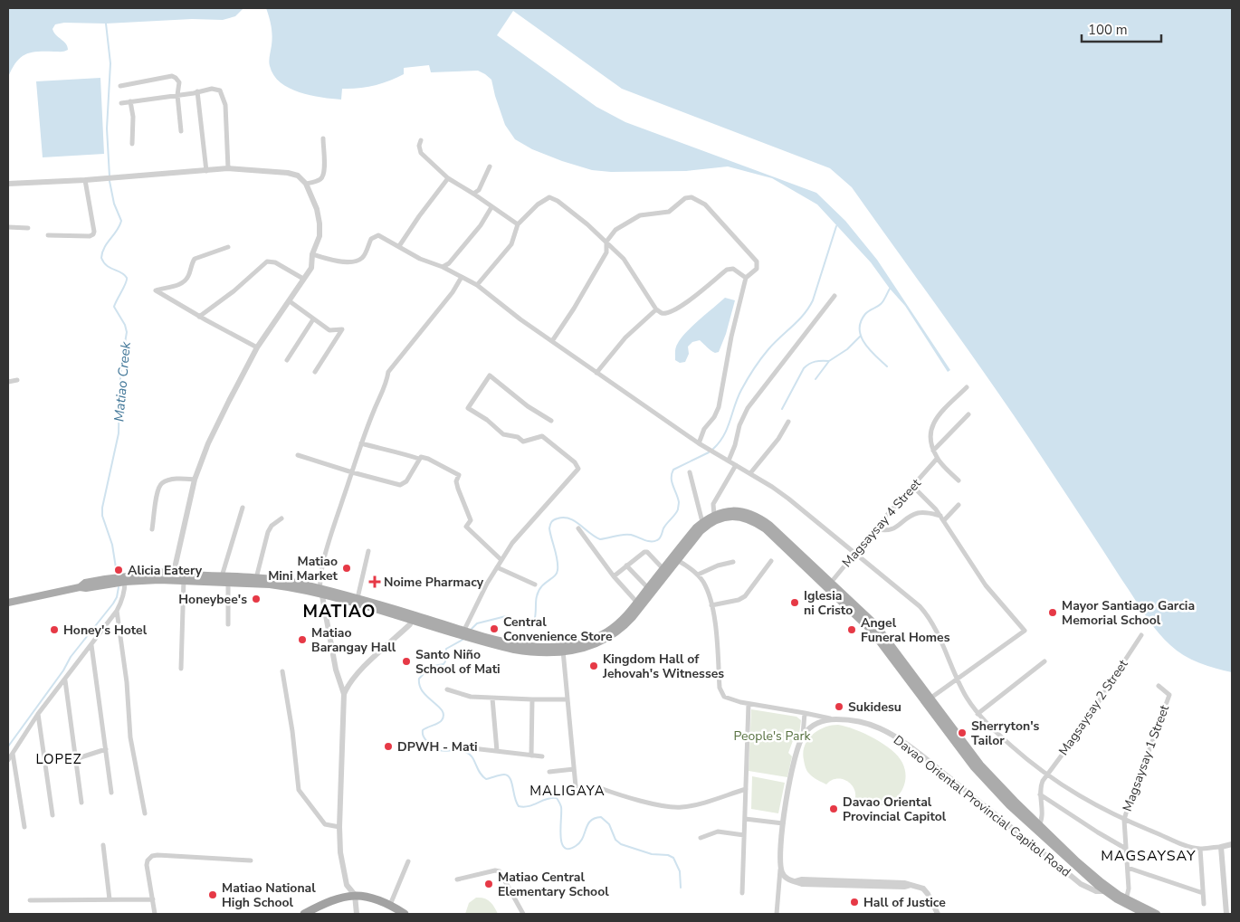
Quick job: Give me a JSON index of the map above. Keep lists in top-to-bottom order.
{
  "streets": {
    "street": [
      "Magsaysay 4 Street",
      "Magsaysay 2 Street",
      "Magsaysay 1 Street",
      "Davao Oriental Provincial Capitol Road"
    ]
  },
  "districts": [
    "MATIAO",
    "LOPEZ",
    "MALIGAYA",
    "MAGSAYSAY"
  ],
  "water": ["Matiao Creek"],
  "parks": ["People's Park"],
  "places": {
    "other": [
      "Matiao Mini Market",
      "Alicia Eatery",
      "Honeybee's",
      "Iglesia ni Cristo",
      "Mayor Santiago Garcia Memorial School",
      "Central Convenience Store",
      "Honey's Hotel",
      "Angel Funeral Homes",
      "Matiao Barangay Hall",
      "Santo Niño School of Mati",
      "Kingdom Hall of Jehovah's Witnesses",
      "Sukidesu",
      "Sherryton's Tailor",
      "DPWH - Mati",
      "Davao Oriental Provincial Capitol",
      "Matiao Central Elementary School",
      "Matiao National High School",
      "Hall of Justice"
    ],
    "health": ["Noime Pharmacy"]
  },
  "scale_bar": "100 m"
}
